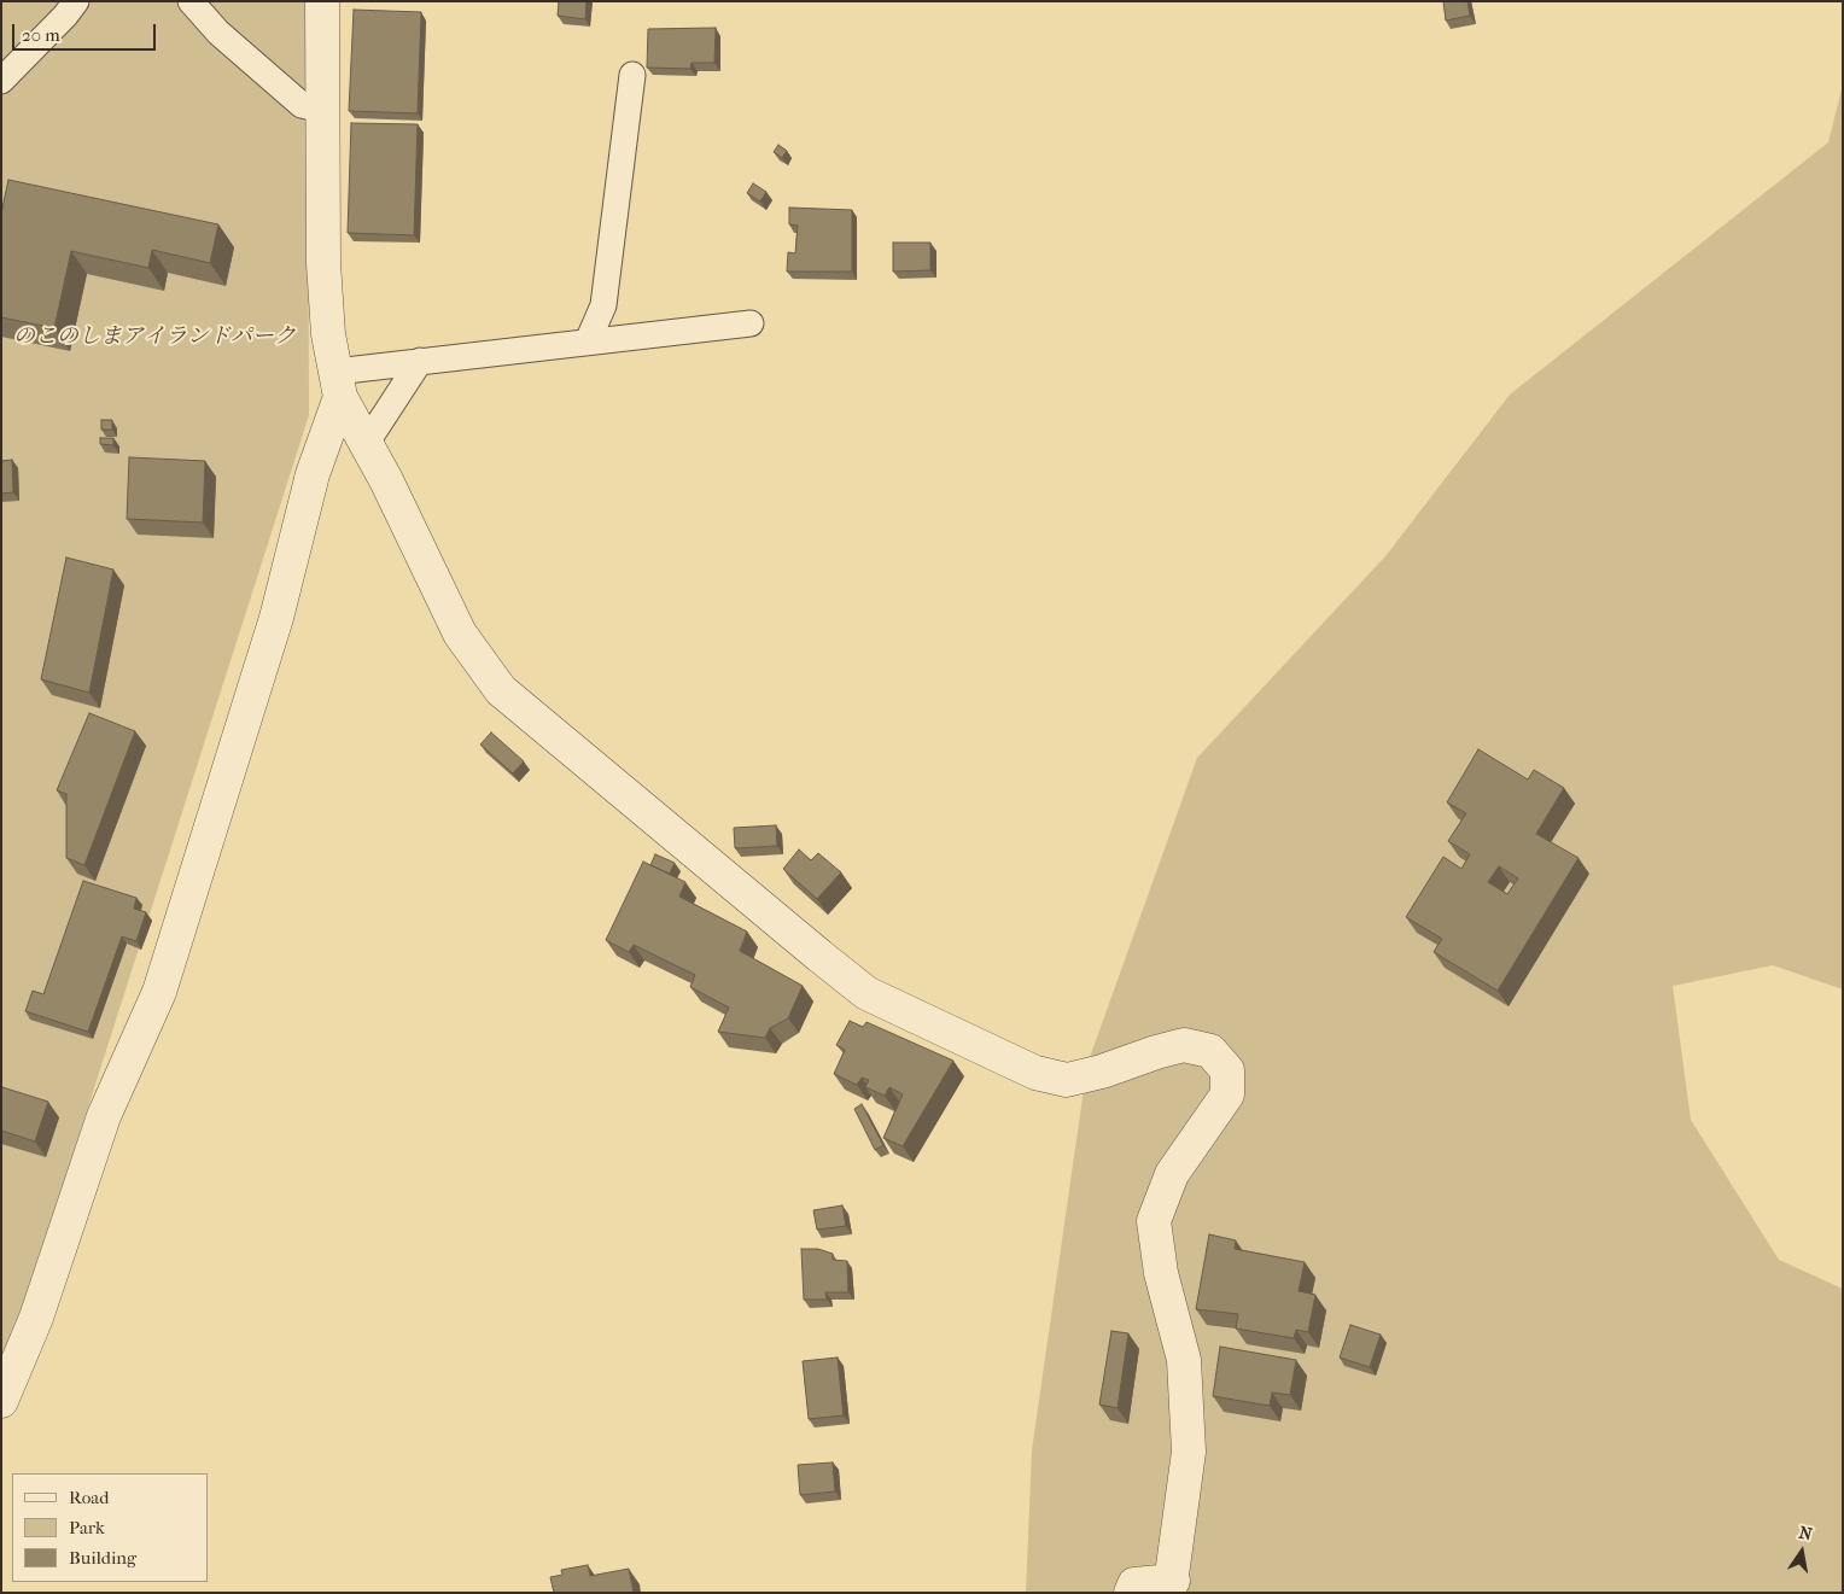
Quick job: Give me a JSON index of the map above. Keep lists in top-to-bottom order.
{
  "parks": ["のこのしまアイランドパーク"],
  "legend": ["Road", "Park", "Building"],
  "scale_bar": "20 m",
  "north": "top"
}
